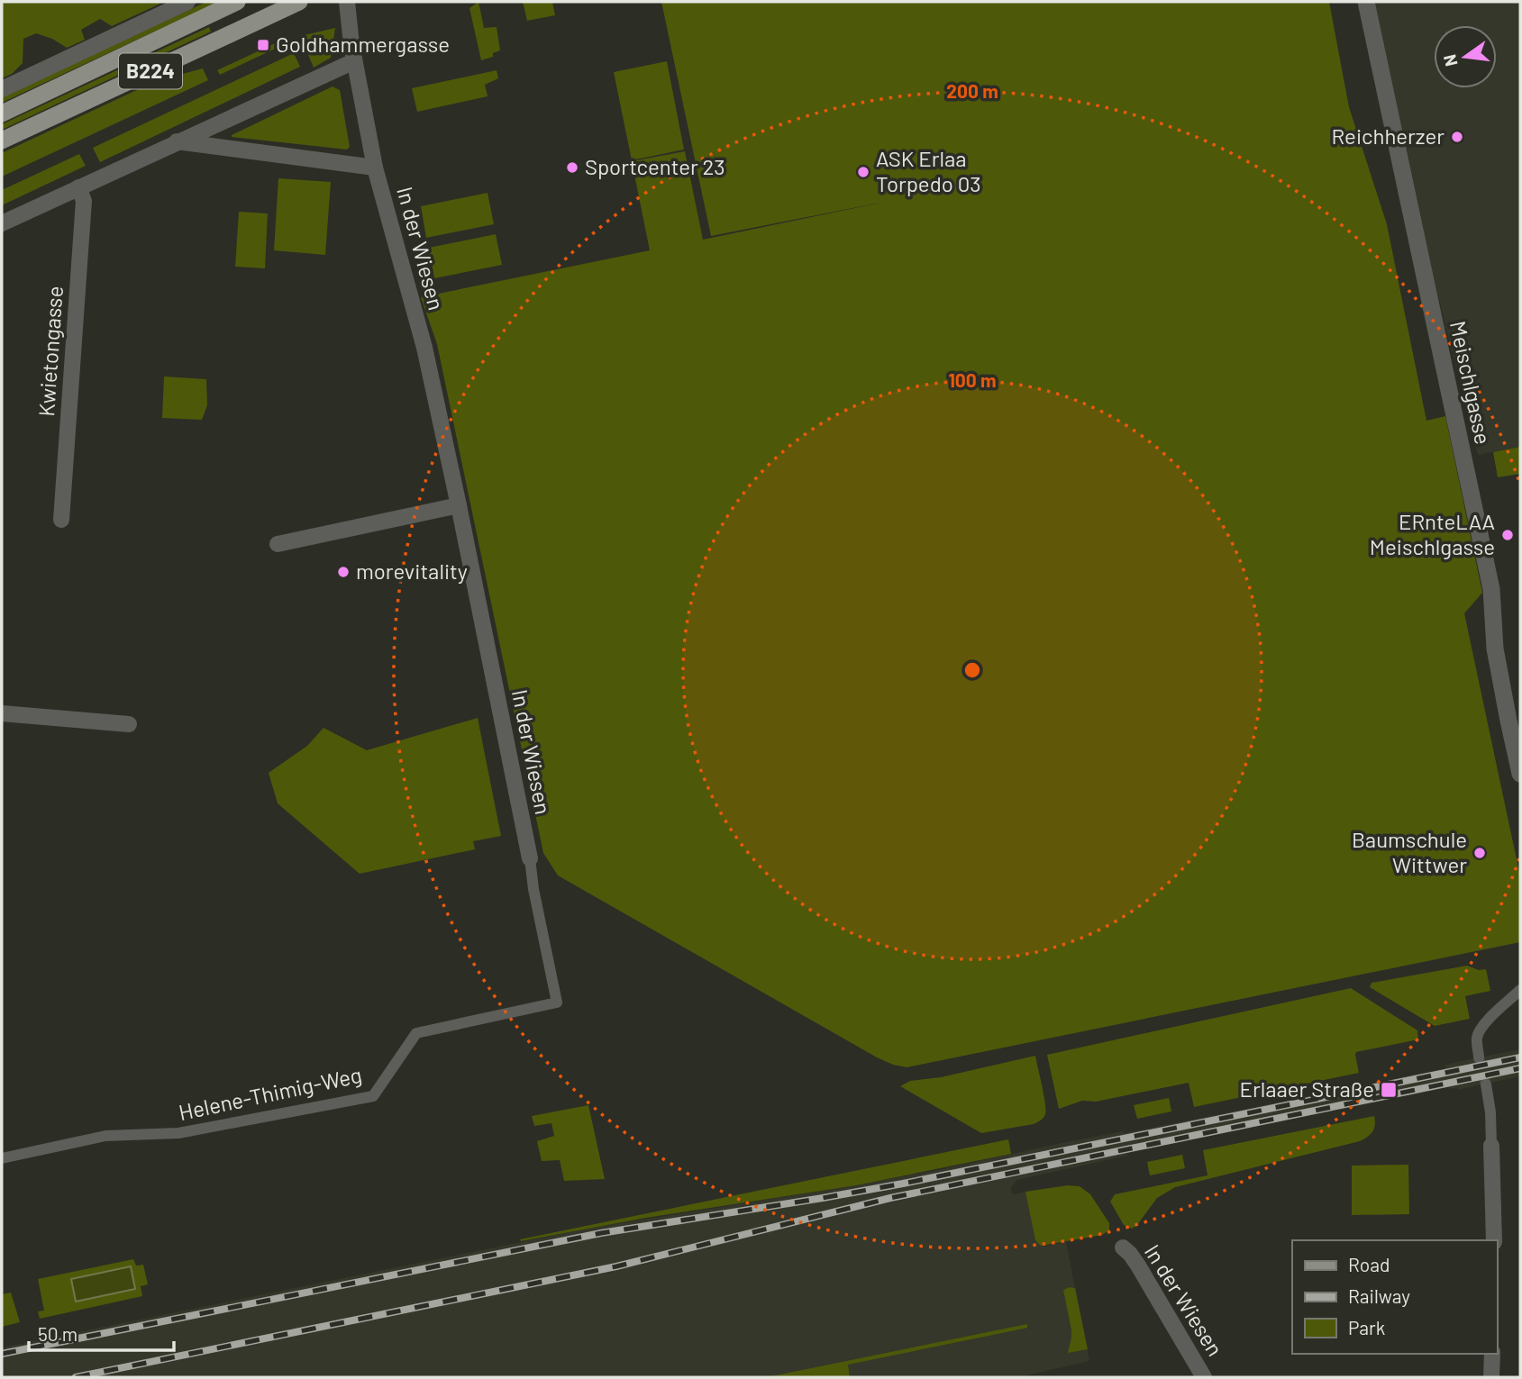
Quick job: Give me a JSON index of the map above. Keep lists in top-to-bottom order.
{
  "streets": {
    "main road": ["B224"],
    "street": [
      "In der Wiesen",
      "Kwietongasse",
      "Meischlgasse",
      "Helene-Thimig-Weg"
    ]
  },
  "crossings": [
    ["In der Wiesen", "Helene-Thimig-Weg"]
  ],
  "places": {
    "transit": ["Goldhammergasse", "Erlaaer Straße"],
    "other": [
      "Reichherzer",
      "Sportcenter 23",
      "ASK Erlaa Torpedo 03",
      "ERnteLAA Meischlgasse",
      "morevitality",
      "Baumschule Wittwer"
    ]
  },
  "legend": ["Road", "Railway", "Park"],
  "scale_bar": "50 m",
  "north": "left",
  "rings": ["200 m", "100 m"]
}
